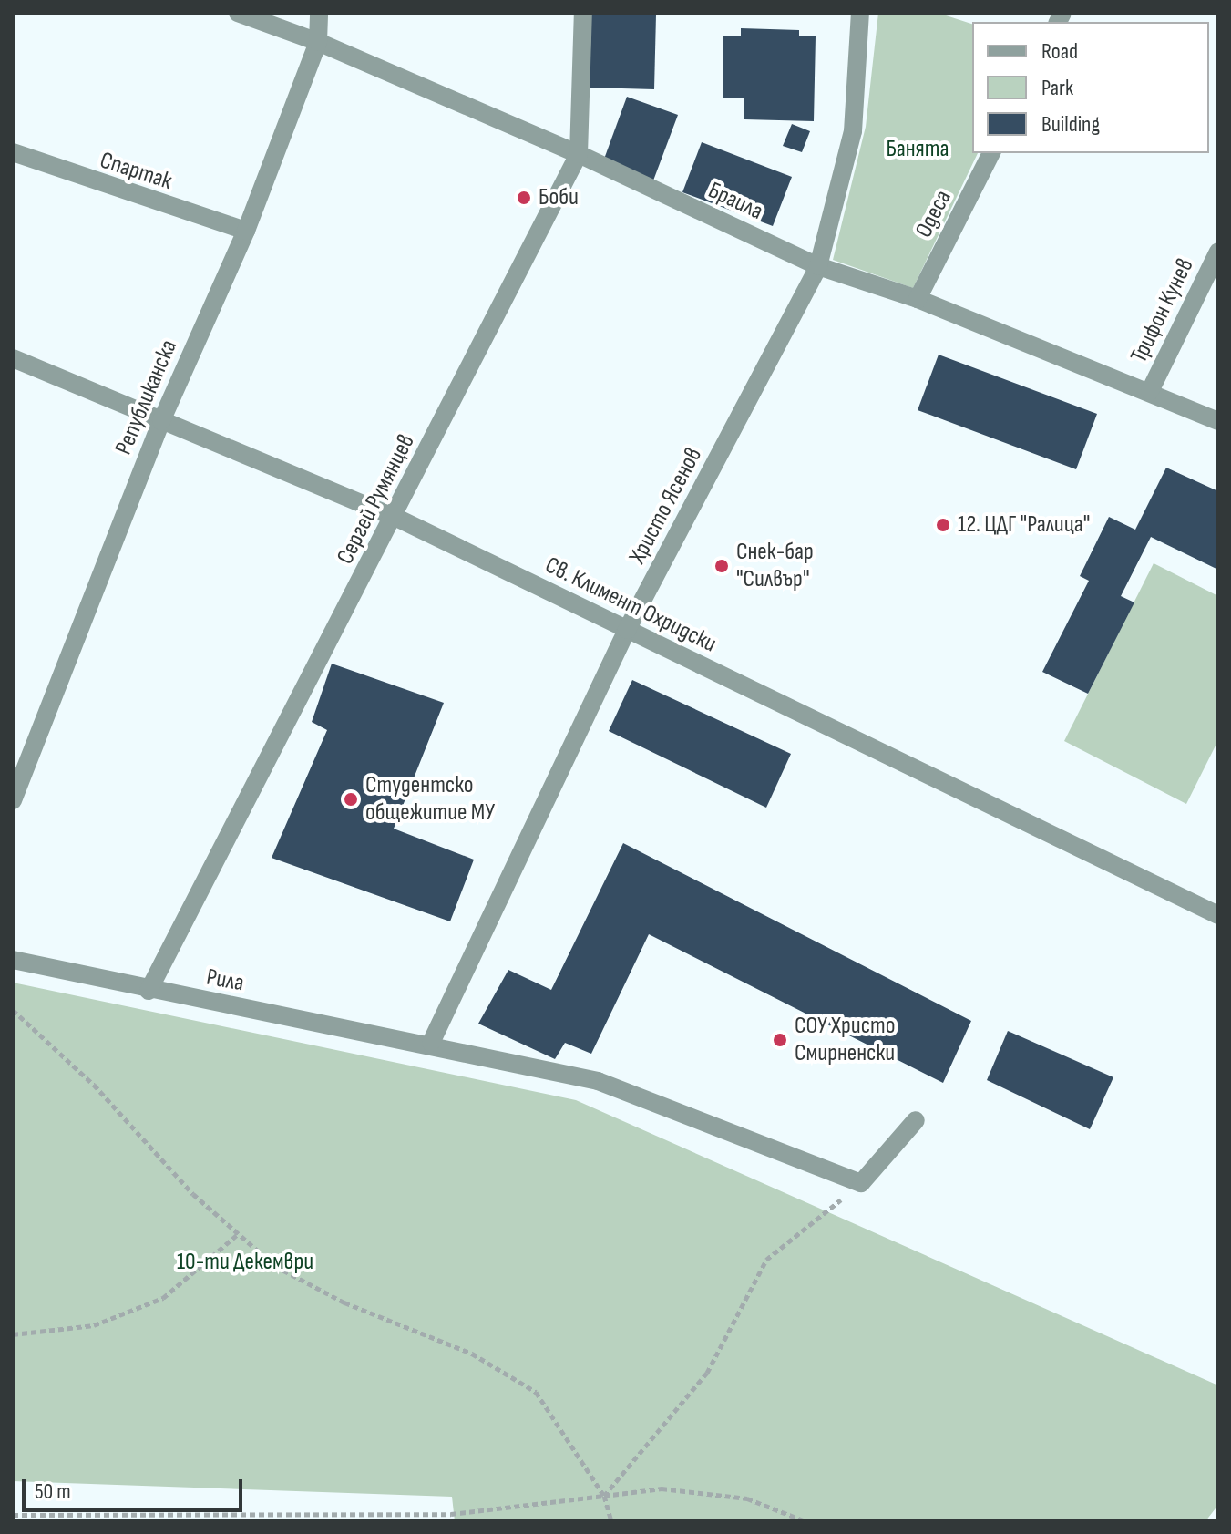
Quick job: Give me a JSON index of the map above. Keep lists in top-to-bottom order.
{
  "streets": {
    "street": [
      "Спартак",
      "Браила",
      "Одеса",
      "Трифон Кунев",
      "Републиканска",
      "Сергей Румянцев",
      "Христо Ясенов",
      "Св. Климент Охридски",
      "Рила"
    ]
  },
  "crossings": [
    ["Спартак", "Републиканска"],
    ["Браила", "Одеса"],
    ["Браила", "Трифон Кунев"],
    ["Браила", "Републиканска"],
    ["Браила", "Сергей Румянцев"],
    ["Браила", "Христо Ясенов"],
    ["Републиканска", "Св. Климент Охридски"],
    ["Сергей Румянцев", "Св. Климент Охридски"],
    ["Сергей Румянцев", "Рила"],
    ["Христо Ясенов", "Св. Климент Охридски"],
    ["Христо Ясенов", "Рила"]
  ],
  "parks": ["Банята", "10-ти Декември"],
  "places": [
    "Боби",
    "12. ЦДГ \"Ралица\"",
    "Снек-бар \"Силвър\"",
    "Студентско общежитие МУ",
    "СОУ Христо Смирненски"
  ],
  "legend": ["Road", "Park", "Building"],
  "scale_bar": "50 m"
}
